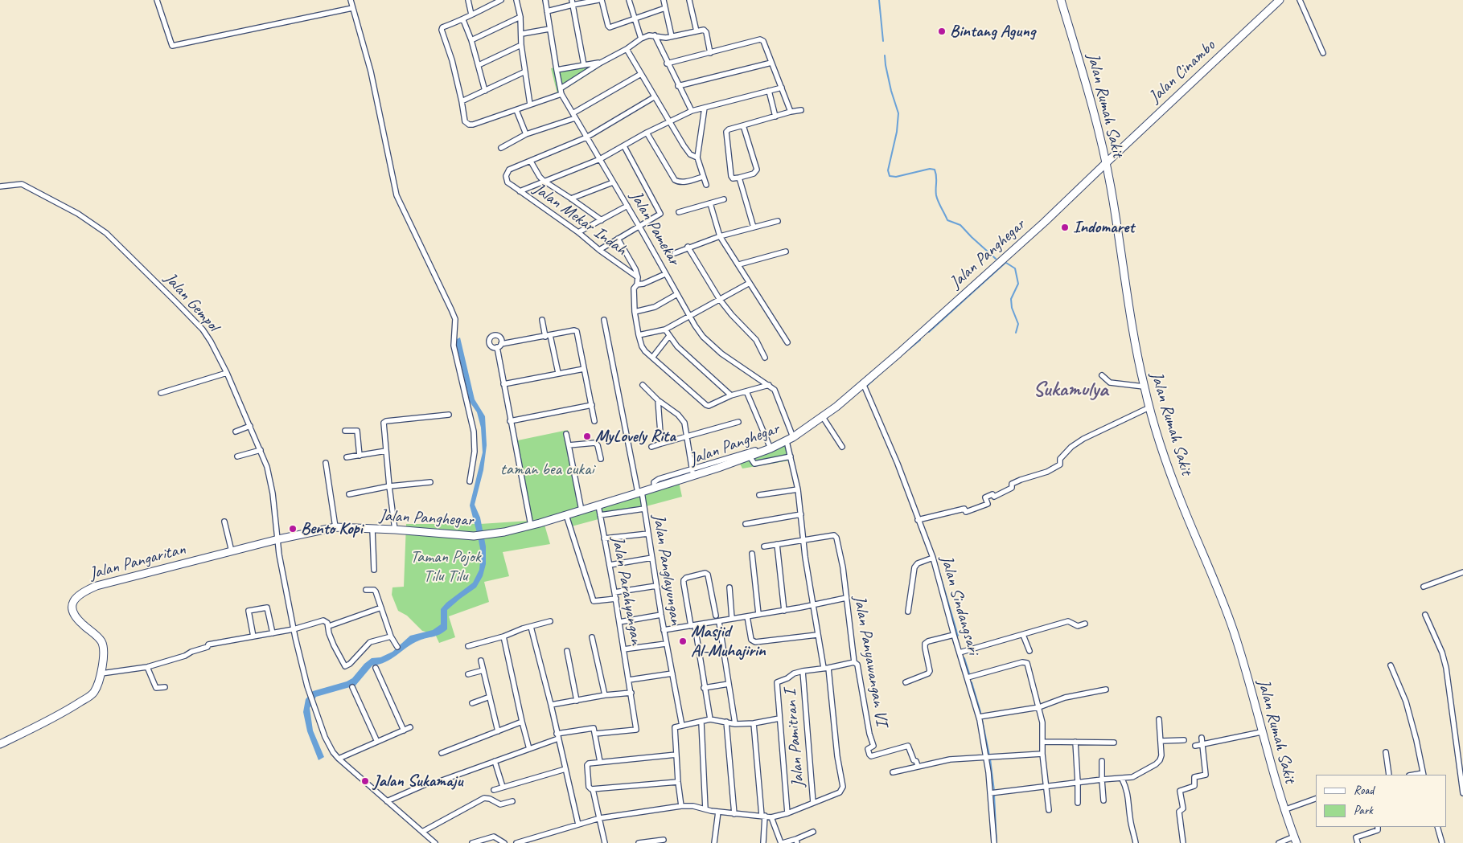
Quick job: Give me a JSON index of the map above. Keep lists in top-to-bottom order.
{
  "streets": {
    "street": [
      "Jalan Cinambo",
      "Jalan Rumah Sakit",
      "Jalan Mekar Indah",
      "Jalan Pamekar",
      "Jalan Panghegar",
      "Jalan Gempol",
      "Jalan Pangaritan",
      "Jalan Panglayungan",
      "Jalan Parahyangan",
      "Jalan Sindangsari",
      "Jalan Panyawangan VI",
      "Jalan Pamitran I"
    ]
  },
  "crossings": [
    ["Jalan Cinambo", "Jalan Rumah Sakit"],
    ["Jalan Cinambo", "Jalan Panghegar"],
    ["Jalan Rumah Sakit", "Jalan Panghegar"],
    ["Jalan Pamekar", "Jalan Panghegar"],
    ["Jalan Panghegar", "Jalan Gempol"],
    ["Jalan Panghegar", "Jalan Pangaritan"],
    ["Jalan Panghegar", "Jalan Parahyangan"],
    ["Jalan Panghegar", "Jalan Sindangsari"],
    ["Jalan Gempol", "Jalan Pangaritan"],
    ["Jalan Panglayungan", "Jalan Parahyangan"]
  ],
  "districts": ["Sukamulya"],
  "parks": ["taman bea cukai", "Taman Pojok Tilu Tilu"],
  "places": [
    "Bintang Agung",
    "Indomaret",
    "MyLovely Rita",
    "Bento Kopi",
    "Masjid Al-Muhajirin",
    "Jalan Sukamaju"
  ],
  "legend": ["Road", "Park"]
}
